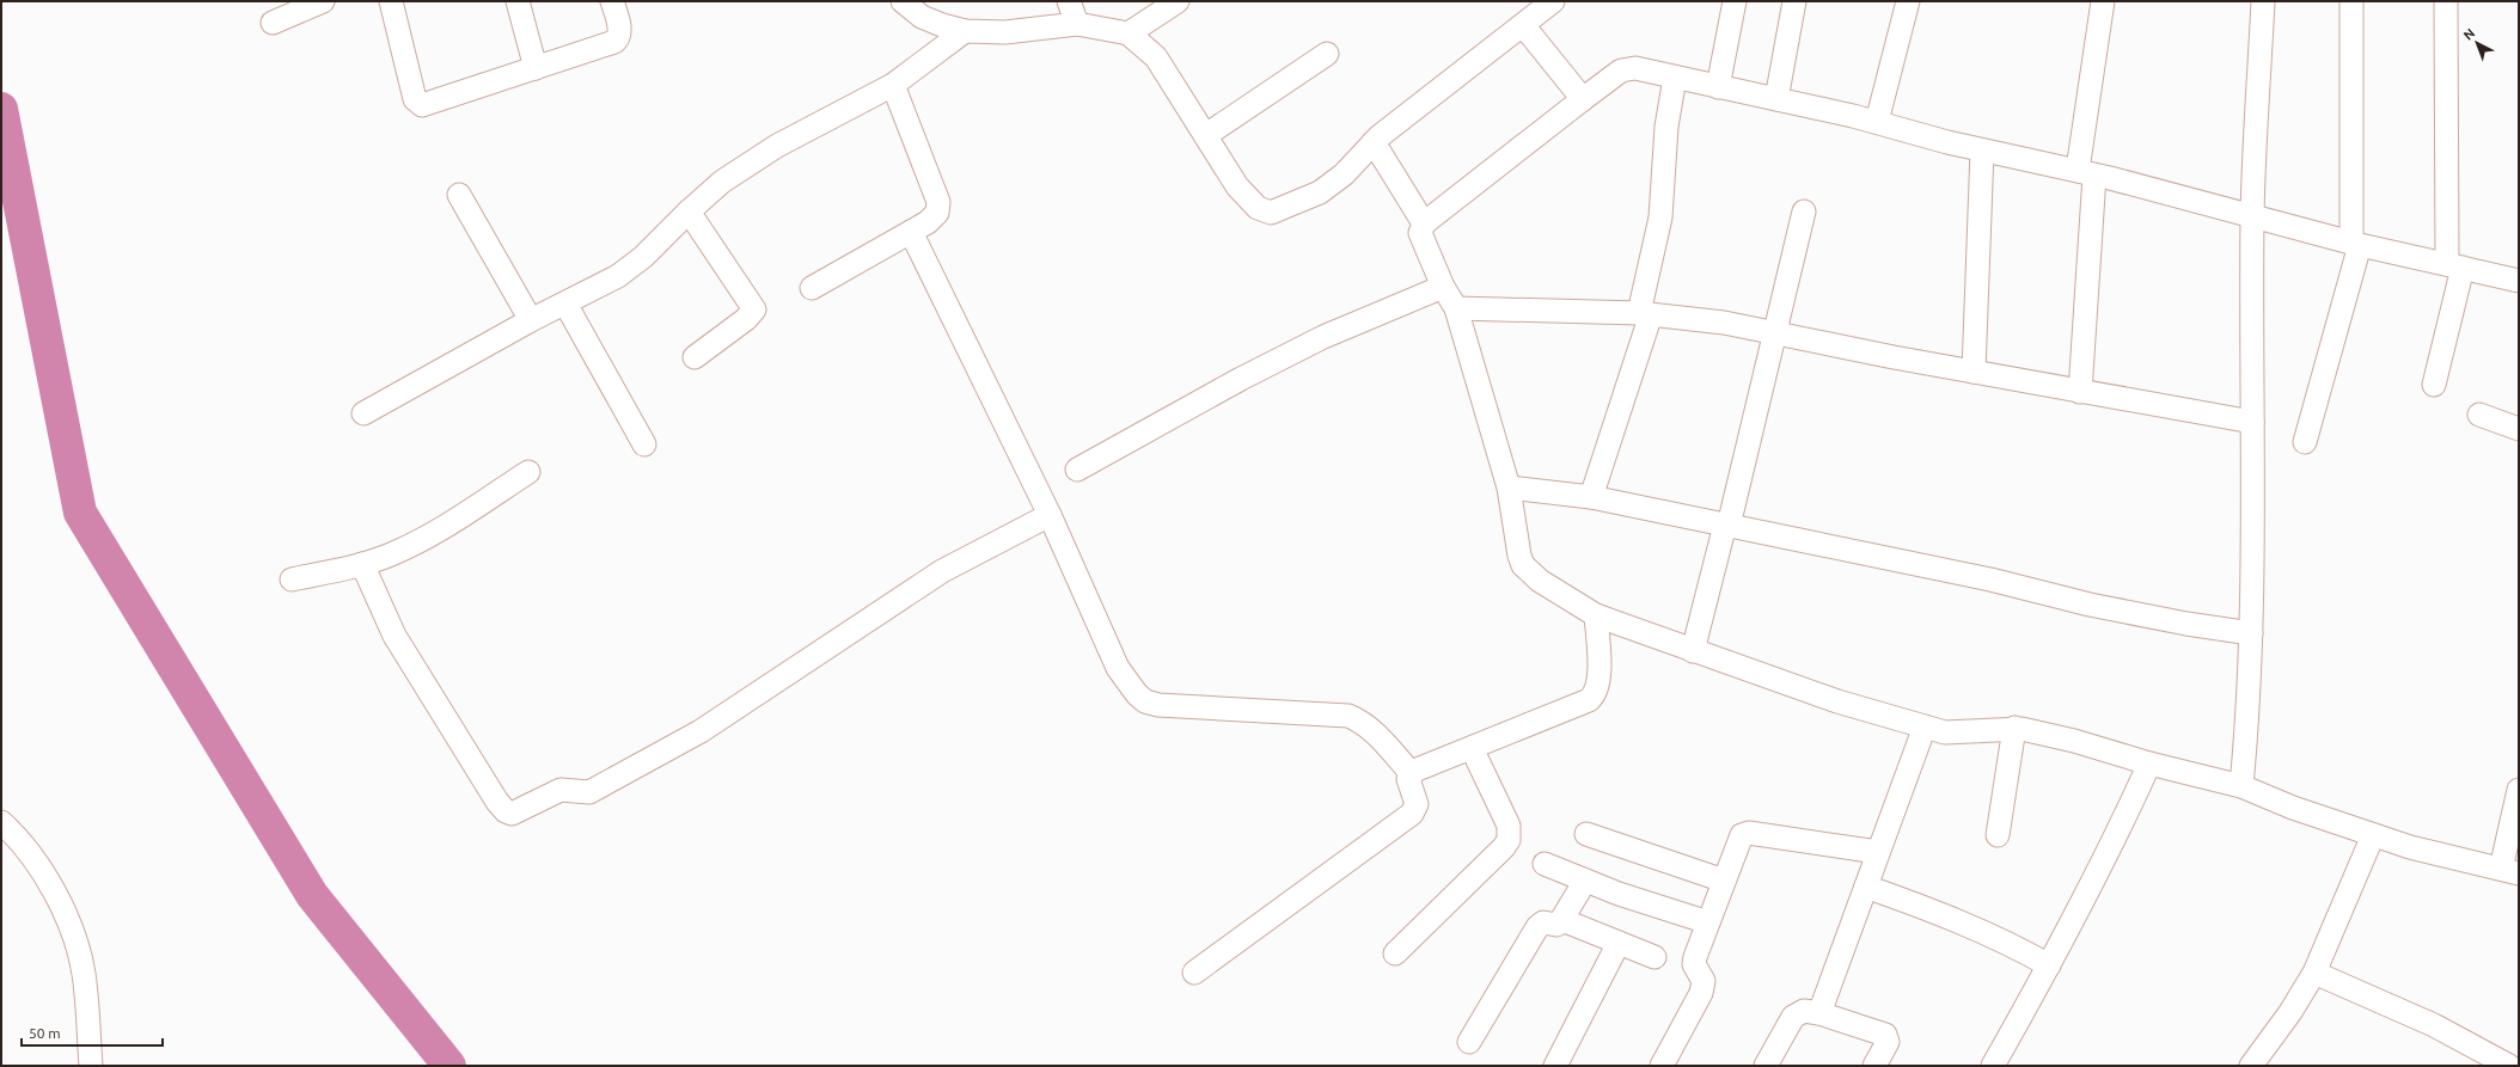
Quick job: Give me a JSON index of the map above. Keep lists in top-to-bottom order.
{
  "scale_bar": "50 m",
  "north": "top left"
}
